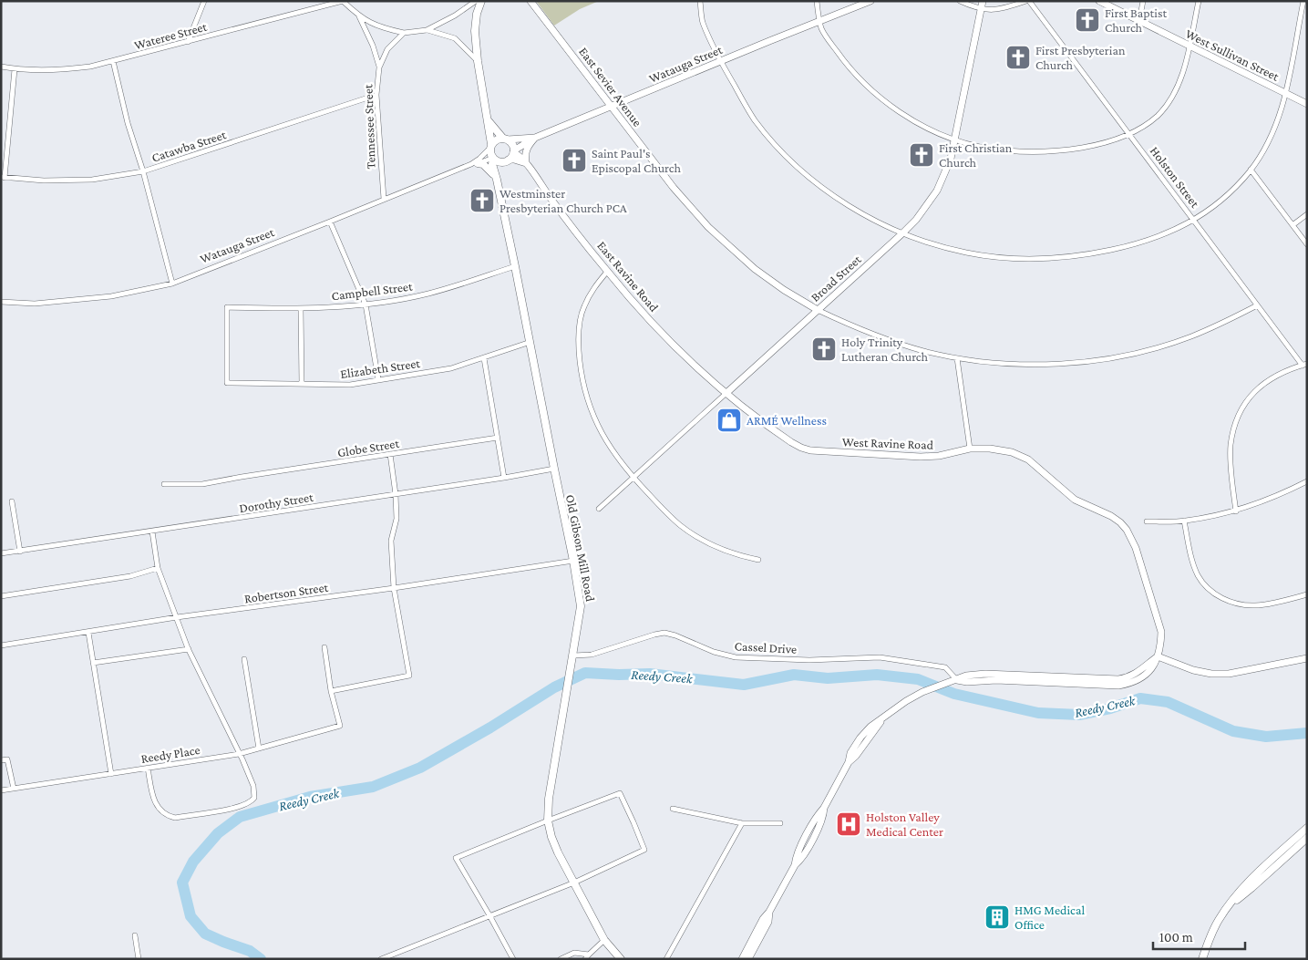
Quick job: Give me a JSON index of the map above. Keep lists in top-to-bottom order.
{
  "streets": {
    "main road": ["Old Gibson Mill Road"],
    "street": [
      "Wateree Street",
      "West Sullivan Street",
      "Watauga Street",
      "East Sevier Avenue",
      "Tennessee Street",
      "Catawba Street",
      "Holston Street",
      "East Ravine Road",
      "Broad Street",
      "Campbell Street",
      "Elizabeth Street",
      "West Ravine Road",
      "Globe Street",
      "Dorothy Street",
      "Robertson Street",
      "Cassel Drive",
      "Reedy Place"
    ]
  },
  "crossings": [
    ["Watauga Street", "East Sevier Avenue"],
    ["Watauga Street", "Tennessee Street"],
    ["Watauga Street", "East Ravine Road"],
    ["Watauga Street", "Old Gibson Mill Road"],
    ["East Sevier Avenue", "Broad Street"],
    ["Tennessee Street", "Catawba Street"],
    ["East Ravine Road", "Broad Street"],
    ["East Ravine Road", "West Ravine Road"],
    ["East Ravine Road", "Old Gibson Mill Road"],
    ["Broad Street", "West Ravine Road"],
    ["Campbell Street", "Elizabeth Street"],
    ["Campbell Street", "Old Gibson Mill Road"],
    ["Elizabeth Street", "Old Gibson Mill Road"],
    ["West Ravine Road", "Cassel Drive"],
    ["Dorothy Street", "Old Gibson Mill Road"],
    ["Old Gibson Mill Road", "Robertson Street"],
    ["Old Gibson Mill Road", "Cassel Drive"]
  ],
  "water": ["Reedy Creek"],
  "places": {
    "church": [
      "First Baptist Church",
      "First Presbyterian Church",
      "First Christian Church",
      "Saint Paul's Episcopal Church",
      "Westminster Presbyterian Church PCA",
      "Holy Trinity Lutheran Church"
    ],
    "shop": ["ARMÉ Wellness"],
    "hospital": ["Holston Valley Medical Center"],
    "building": ["HMG Medical Office"]
  },
  "scale_bar": "100 m"
}
